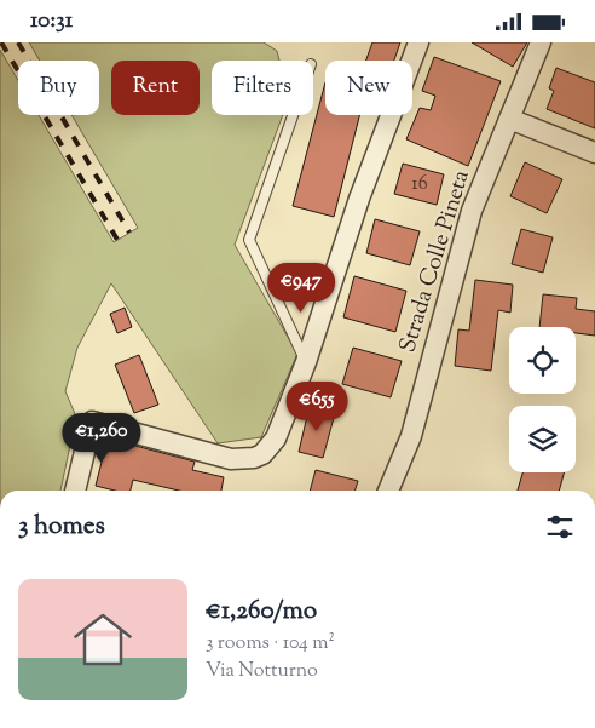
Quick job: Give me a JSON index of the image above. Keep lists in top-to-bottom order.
{
  "streets": {
    "street": ["Strada Colle Pineta"]
  },
  "house_numbers": ["16"],
  "page": {
    "status": "10:31",
    "chip": [
      "Buy",
      "Rent",
      "Filters",
      "New"
    ],
    "price": ["€947", "€655", "€1,260"],
    "heading": "3 homes",
    "list": [
      {
        "name": "€1,260/mo",
        "note": "3 rooms · 104 m² · Via Notturno"
      }
    ]
  }
}
